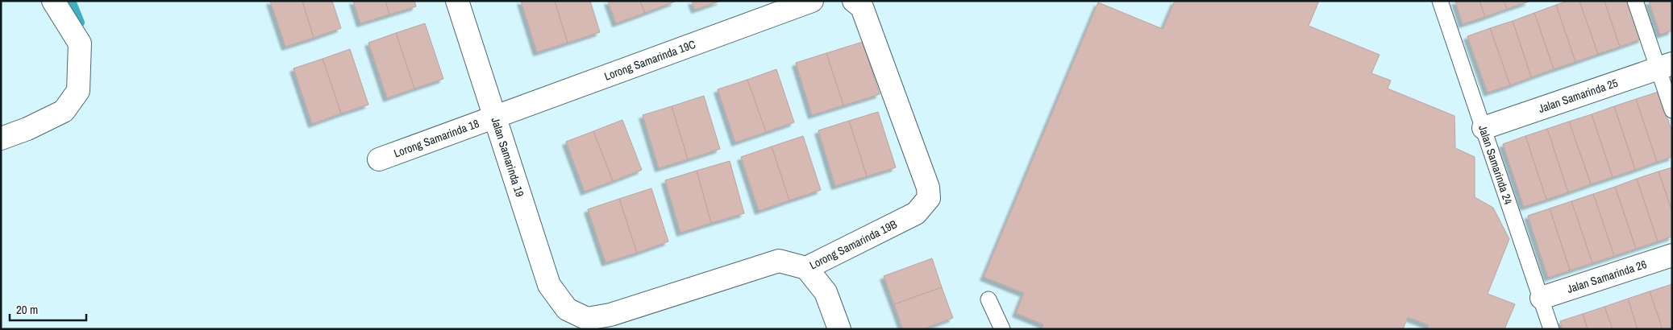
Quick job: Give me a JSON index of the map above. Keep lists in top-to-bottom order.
{
  "streets": {
    "street": [
      "Lorong Samarinda 19C",
      "Jalan Samarinda 25",
      "Lorong Samarinda 18",
      "Jalan Samarinda 19",
      "Lorong Samarinda 19B",
      "Jalan Samarinda 26"
    ],
    "lane": ["Jalan Samarinda 24"]
  },
  "crossings": [
    ["Lorong Samarinda 19C", "Lorong Samarinda 18"],
    ["Lorong Samarinda 19C", "Jalan Samarinda 19"],
    ["Jalan Samarinda 25", "Jalan Samarinda 24"],
    ["Lorong Samarinda 18", "Jalan Samarinda 19"],
    ["Jalan Samarinda 19", "Lorong Samarinda 19B"],
    ["Jalan Samarinda 24", "Jalan Samarinda 26"]
  ],
  "scale_bar": "20 m"
}
